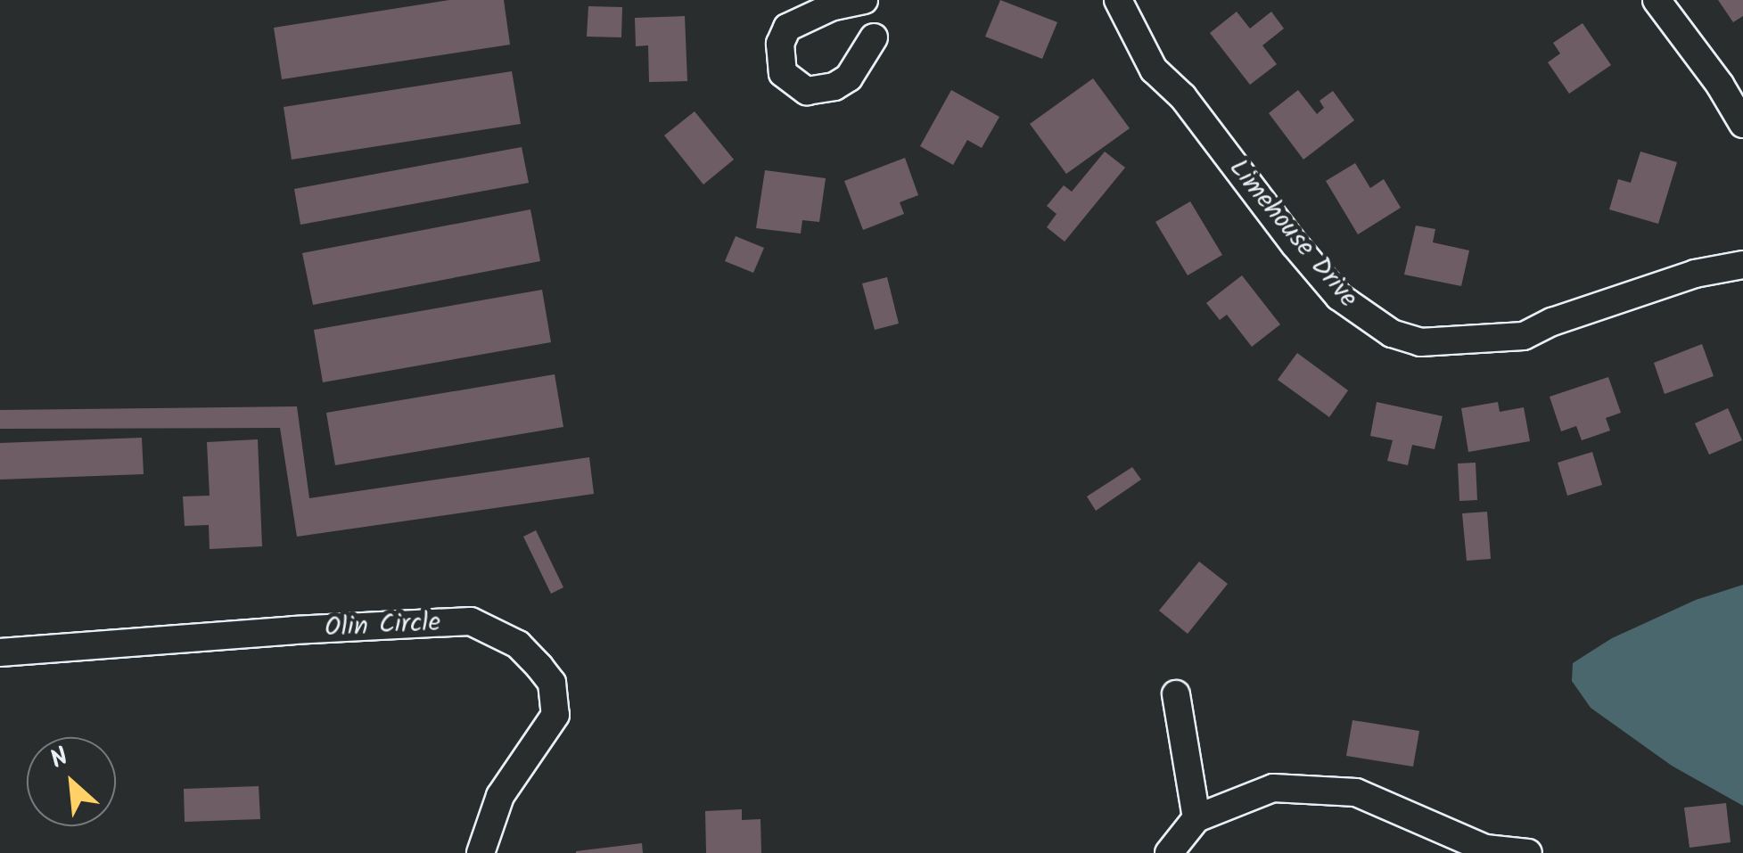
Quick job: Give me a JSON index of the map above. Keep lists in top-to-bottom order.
{
  "streets": {
    "street": ["Limehouse Drive", "Olin Circle"]
  },
  "north": "top left"
}
